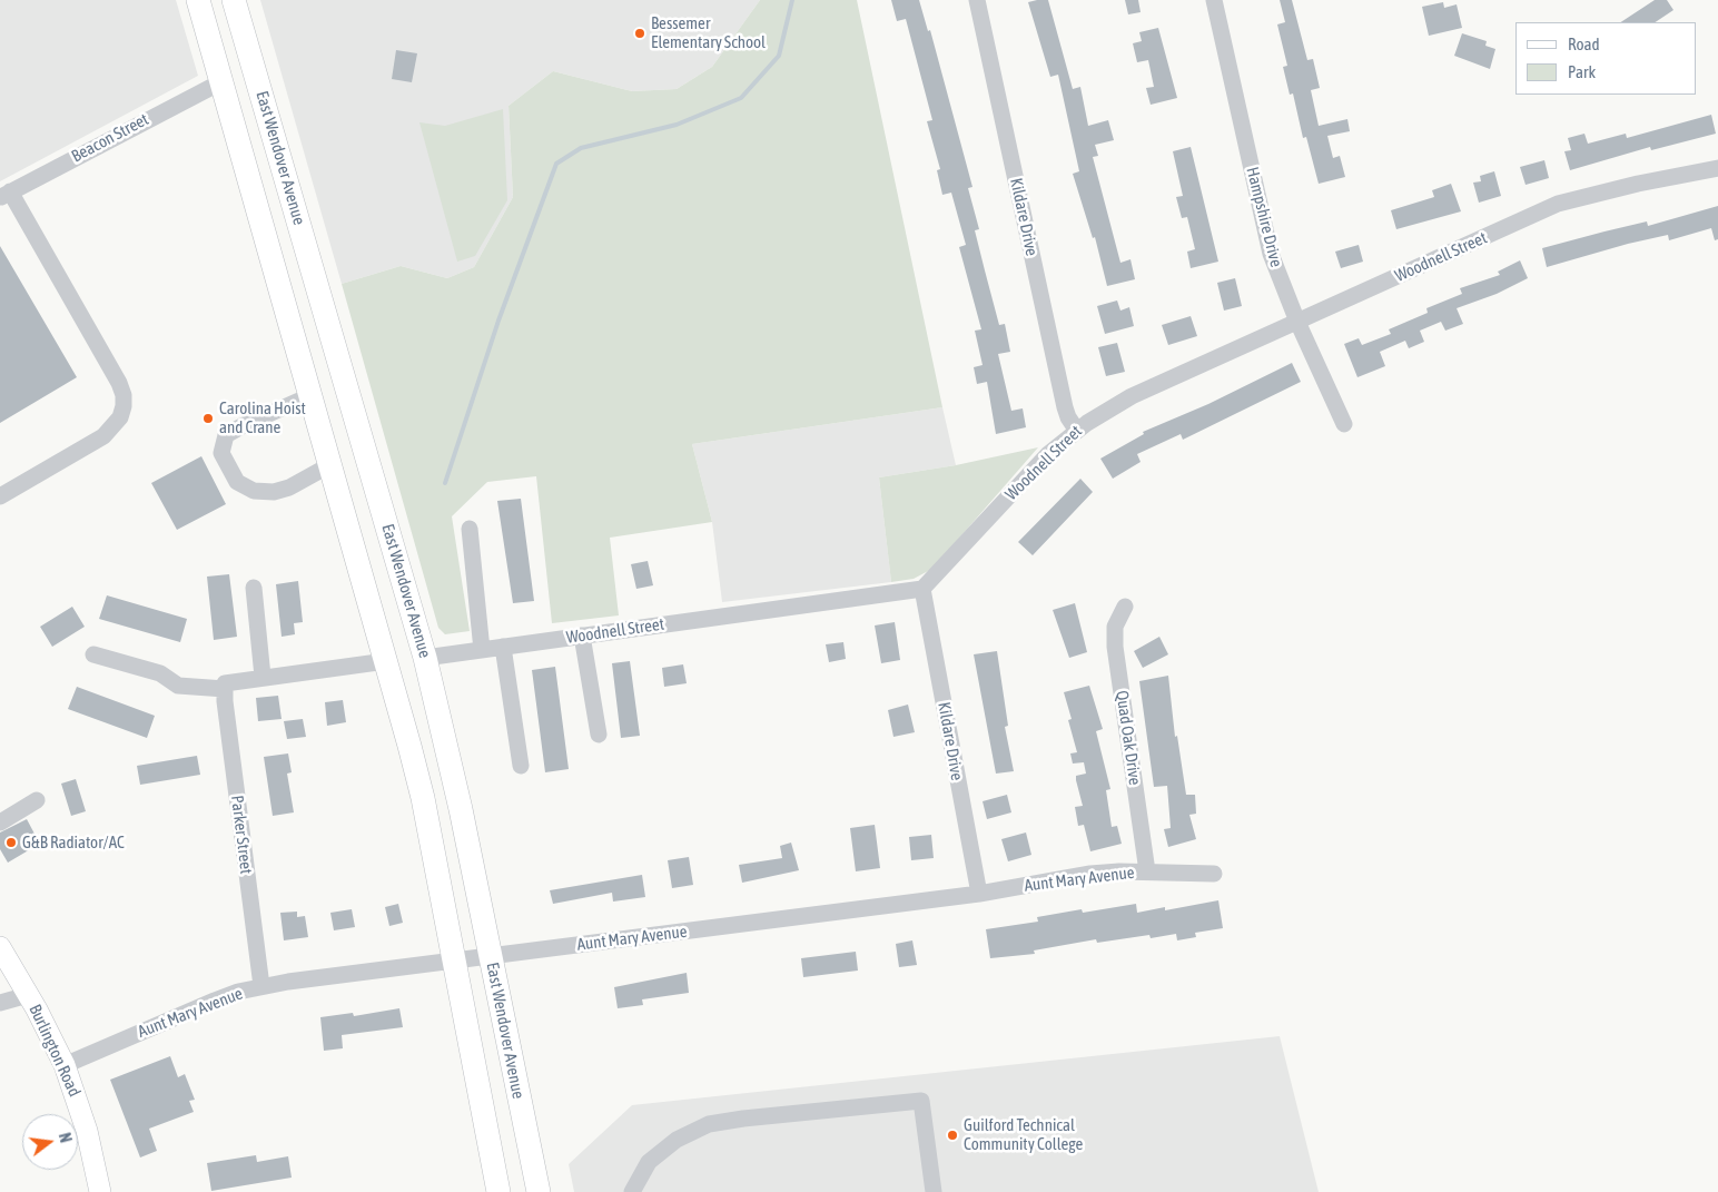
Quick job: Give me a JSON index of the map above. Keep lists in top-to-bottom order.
{
  "streets": {
    "highway": ["East Wendover Avenue"],
    "main road": ["Burlington Road"],
    "street": [
      "Beacon Street",
      "Kildare Drive",
      "Hampshire Drive",
      "Woodnell Street",
      "Quad Oak Drive",
      "Parker Street",
      "Aunt Mary Avenue"
    ]
  },
  "crossings": [
    ["Beacon Street", "East Wendover Avenue"],
    ["East Wendover Avenue", "Woodnell Street"],
    ["East Wendover Avenue", "Aunt Mary Avenue"],
    ["Kildare Drive", "Woodnell Street"],
    ["Kildare Drive", "Aunt Mary Avenue"],
    ["Hampshire Drive", "Woodnell Street"],
    ["Quad Oak Drive", "Aunt Mary Avenue"],
    ["Parker Street", "Aunt Mary Avenue"],
    ["Aunt Mary Avenue", "Burlington Road"]
  ],
  "places": [
    "Bessemer Elementary School",
    "Carolina Hoist and Crane",
    "G&B Radiator/AC",
    "Guilford Technical Community College"
  ],
  "legend": ["Road", "Park"],
  "north": "right"
}
